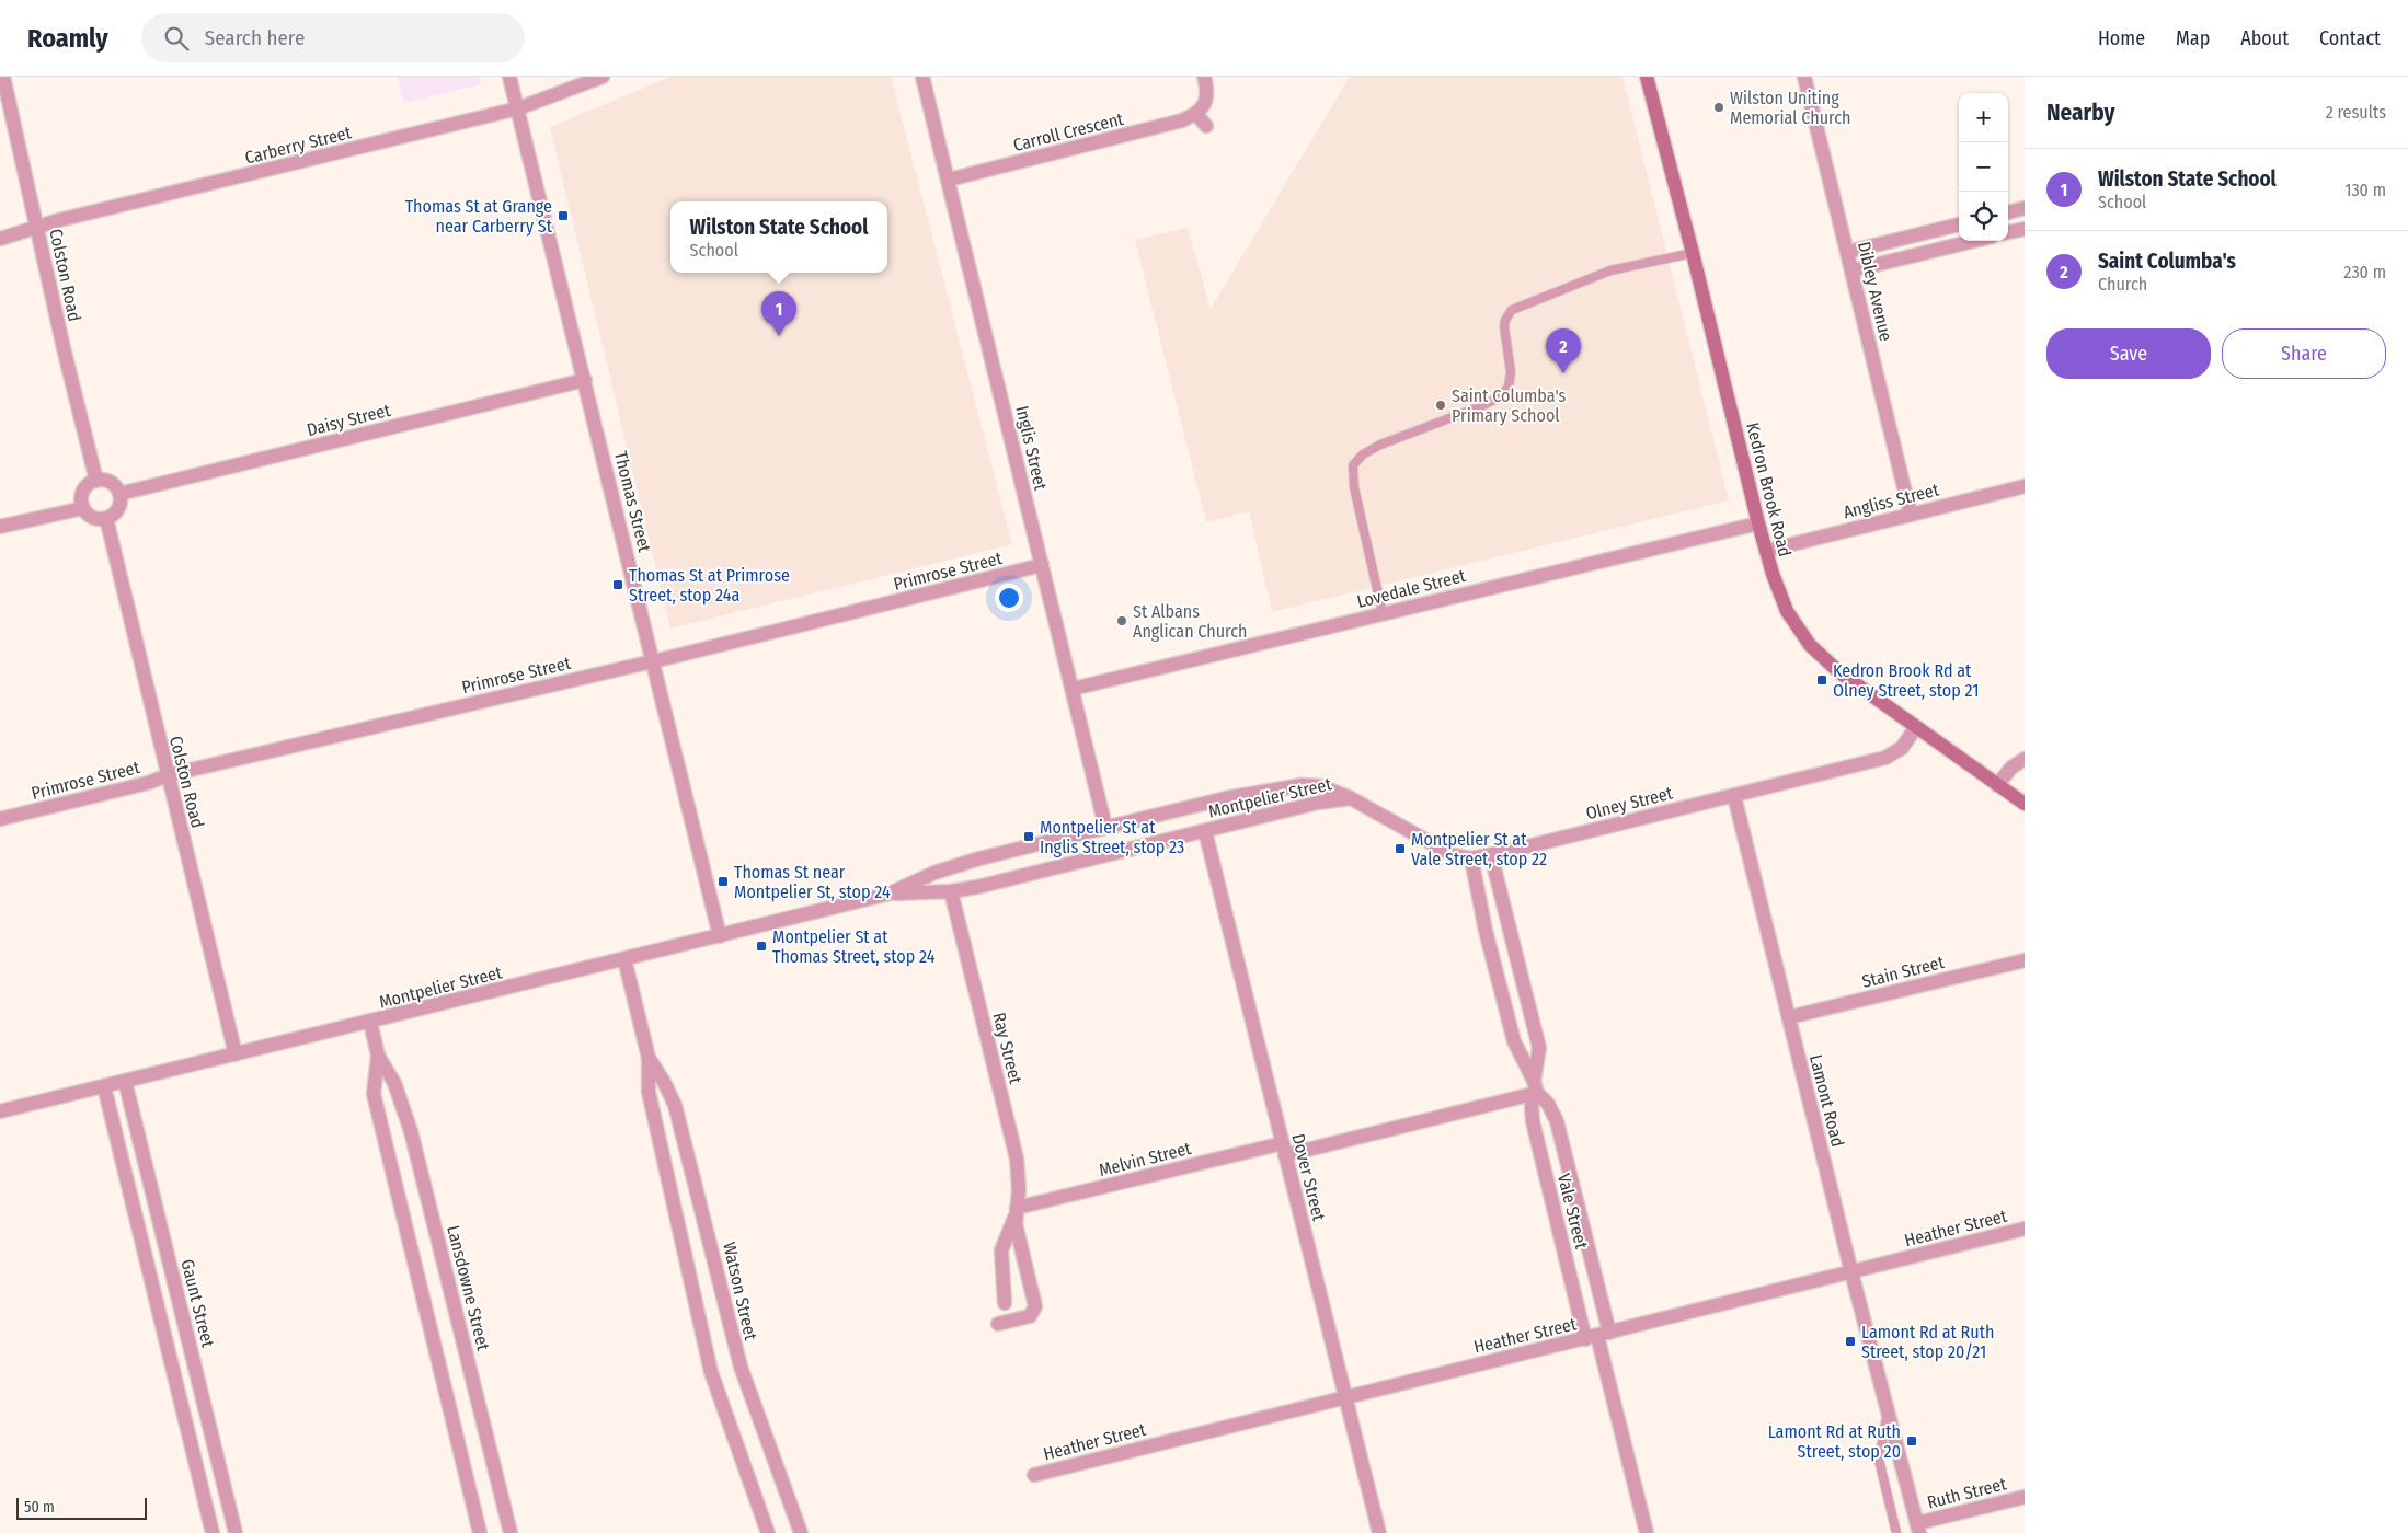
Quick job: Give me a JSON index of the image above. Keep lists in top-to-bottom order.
{
  "streets": {
    "main road": ["Kedron Brook Road"],
    "street": [
      "Carroll Crescent",
      "Carberry Street",
      "Colston Road",
      "Dibley Avenue",
      "Daisy Street",
      "Inglis Street",
      "Angliss Street",
      "Thomas Street",
      "Primrose Street",
      "Lovedale Street",
      "Montpelier Street",
      "Olney Street",
      "Stain Street",
      "Ray Street",
      "Lamont Road",
      "Melvin Street",
      "Dover Street",
      "Vale Street",
      "Heather Street",
      "Lansdowne Street",
      "Watson Street",
      "Gaunt Street",
      "Ruth Street"
    ]
  },
  "crossings": [
    ["Carroll Crescent", "Inglis Street"],
    ["Carberry Street", "Colston Road"],
    ["Carberry Street", "Thomas Street"],
    ["Colston Road", "Daisy Street"],
    ["Colston Road", "Primrose Street"],
    ["Colston Road", "Montpelier Street"],
    ["Dibley Avenue", "Angliss Street"],
    ["Daisy Street", "Thomas Street"],
    ["Inglis Street", "Primrose Street"],
    ["Inglis Street", "Lovedale Street"],
    ["Inglis Street", "Montpelier Street"],
    ["Kedron Brook Road", "Angliss Street"],
    ["Kedron Brook Road", "Lovedale Street"],
    ["Kedron Brook Road", "Olney Street"],
    ["Thomas Street", "Primrose Street"],
    ["Thomas Street", "Montpelier Street"],
    ["Montpelier Street", "Olney Street"],
    ["Montpelier Street", "Ray Street"],
    ["Montpelier Street", "Dover Street"],
    ["Montpelier Street", "Lansdowne Street"],
    ["Montpelier Street", "Watson Street"],
    ["Montpelier Street", "Gaunt Street"],
    ["Olney Street", "Lamont Road"],
    ["Olney Street", "Vale Street"],
    ["Stain Street", "Lamont Road"],
    ["Ray Street", "Melvin Street"],
    ["Lamont Road", "Heather Street"],
    ["Lamont Road", "Ruth Street"],
    ["Melvin Street", "Dover Street"],
    ["Melvin Street", "Vale Street"],
    ["Dover Street", "Heather Street"],
    ["Vale Street", "Heather Street"]
  ],
  "places": {
    "other": ["Wilston Uniting Memorial Church", "Saint Columba's Primary School", "St Albans Anglican Church"],
    "transit": [
      "Thomas St at Grange near Carberry St",
      "Thomas St at Primrose Street, stop 24a",
      "Kedron Brook Rd at Olney Street, stop 21",
      "Montpelier St at Inglis Street, stop 23",
      "Montpelier St at Vale Street, stop 22",
      "Thomas St near Montpelier St, stop 24",
      "Montpelier St at Thomas Street, stop 24",
      "Lamont Rd at Ruth Street, stop 20/21",
      "Lamont Rd at Ruth Street, stop 20"
    ]
  },
  "scale_bar": "50 m",
  "page": {
    "header": "Roamly",
    "search": "Search here",
    "nav": [
      "Home",
      "Map",
      "About",
      "Contact"
    ],
    "heading": ["Nearby", "2 results"],
    "map_buttons": ["+", "−"],
    "list": [
      {
        "mark": "1",
        "name": "Wilston State School",
        "note": "School",
        "value": "130 m"
      },
      {
        "mark": "2",
        "name": "Saint Columba's",
        "note": "Church",
        "value": "230 m"
      }
    ],
    "popup": ["Wilston State School", "School"],
    "pins": ["1", "2"],
    "buttons": ["Save", "Share"],
    "scale": "50 m"
  }
}
